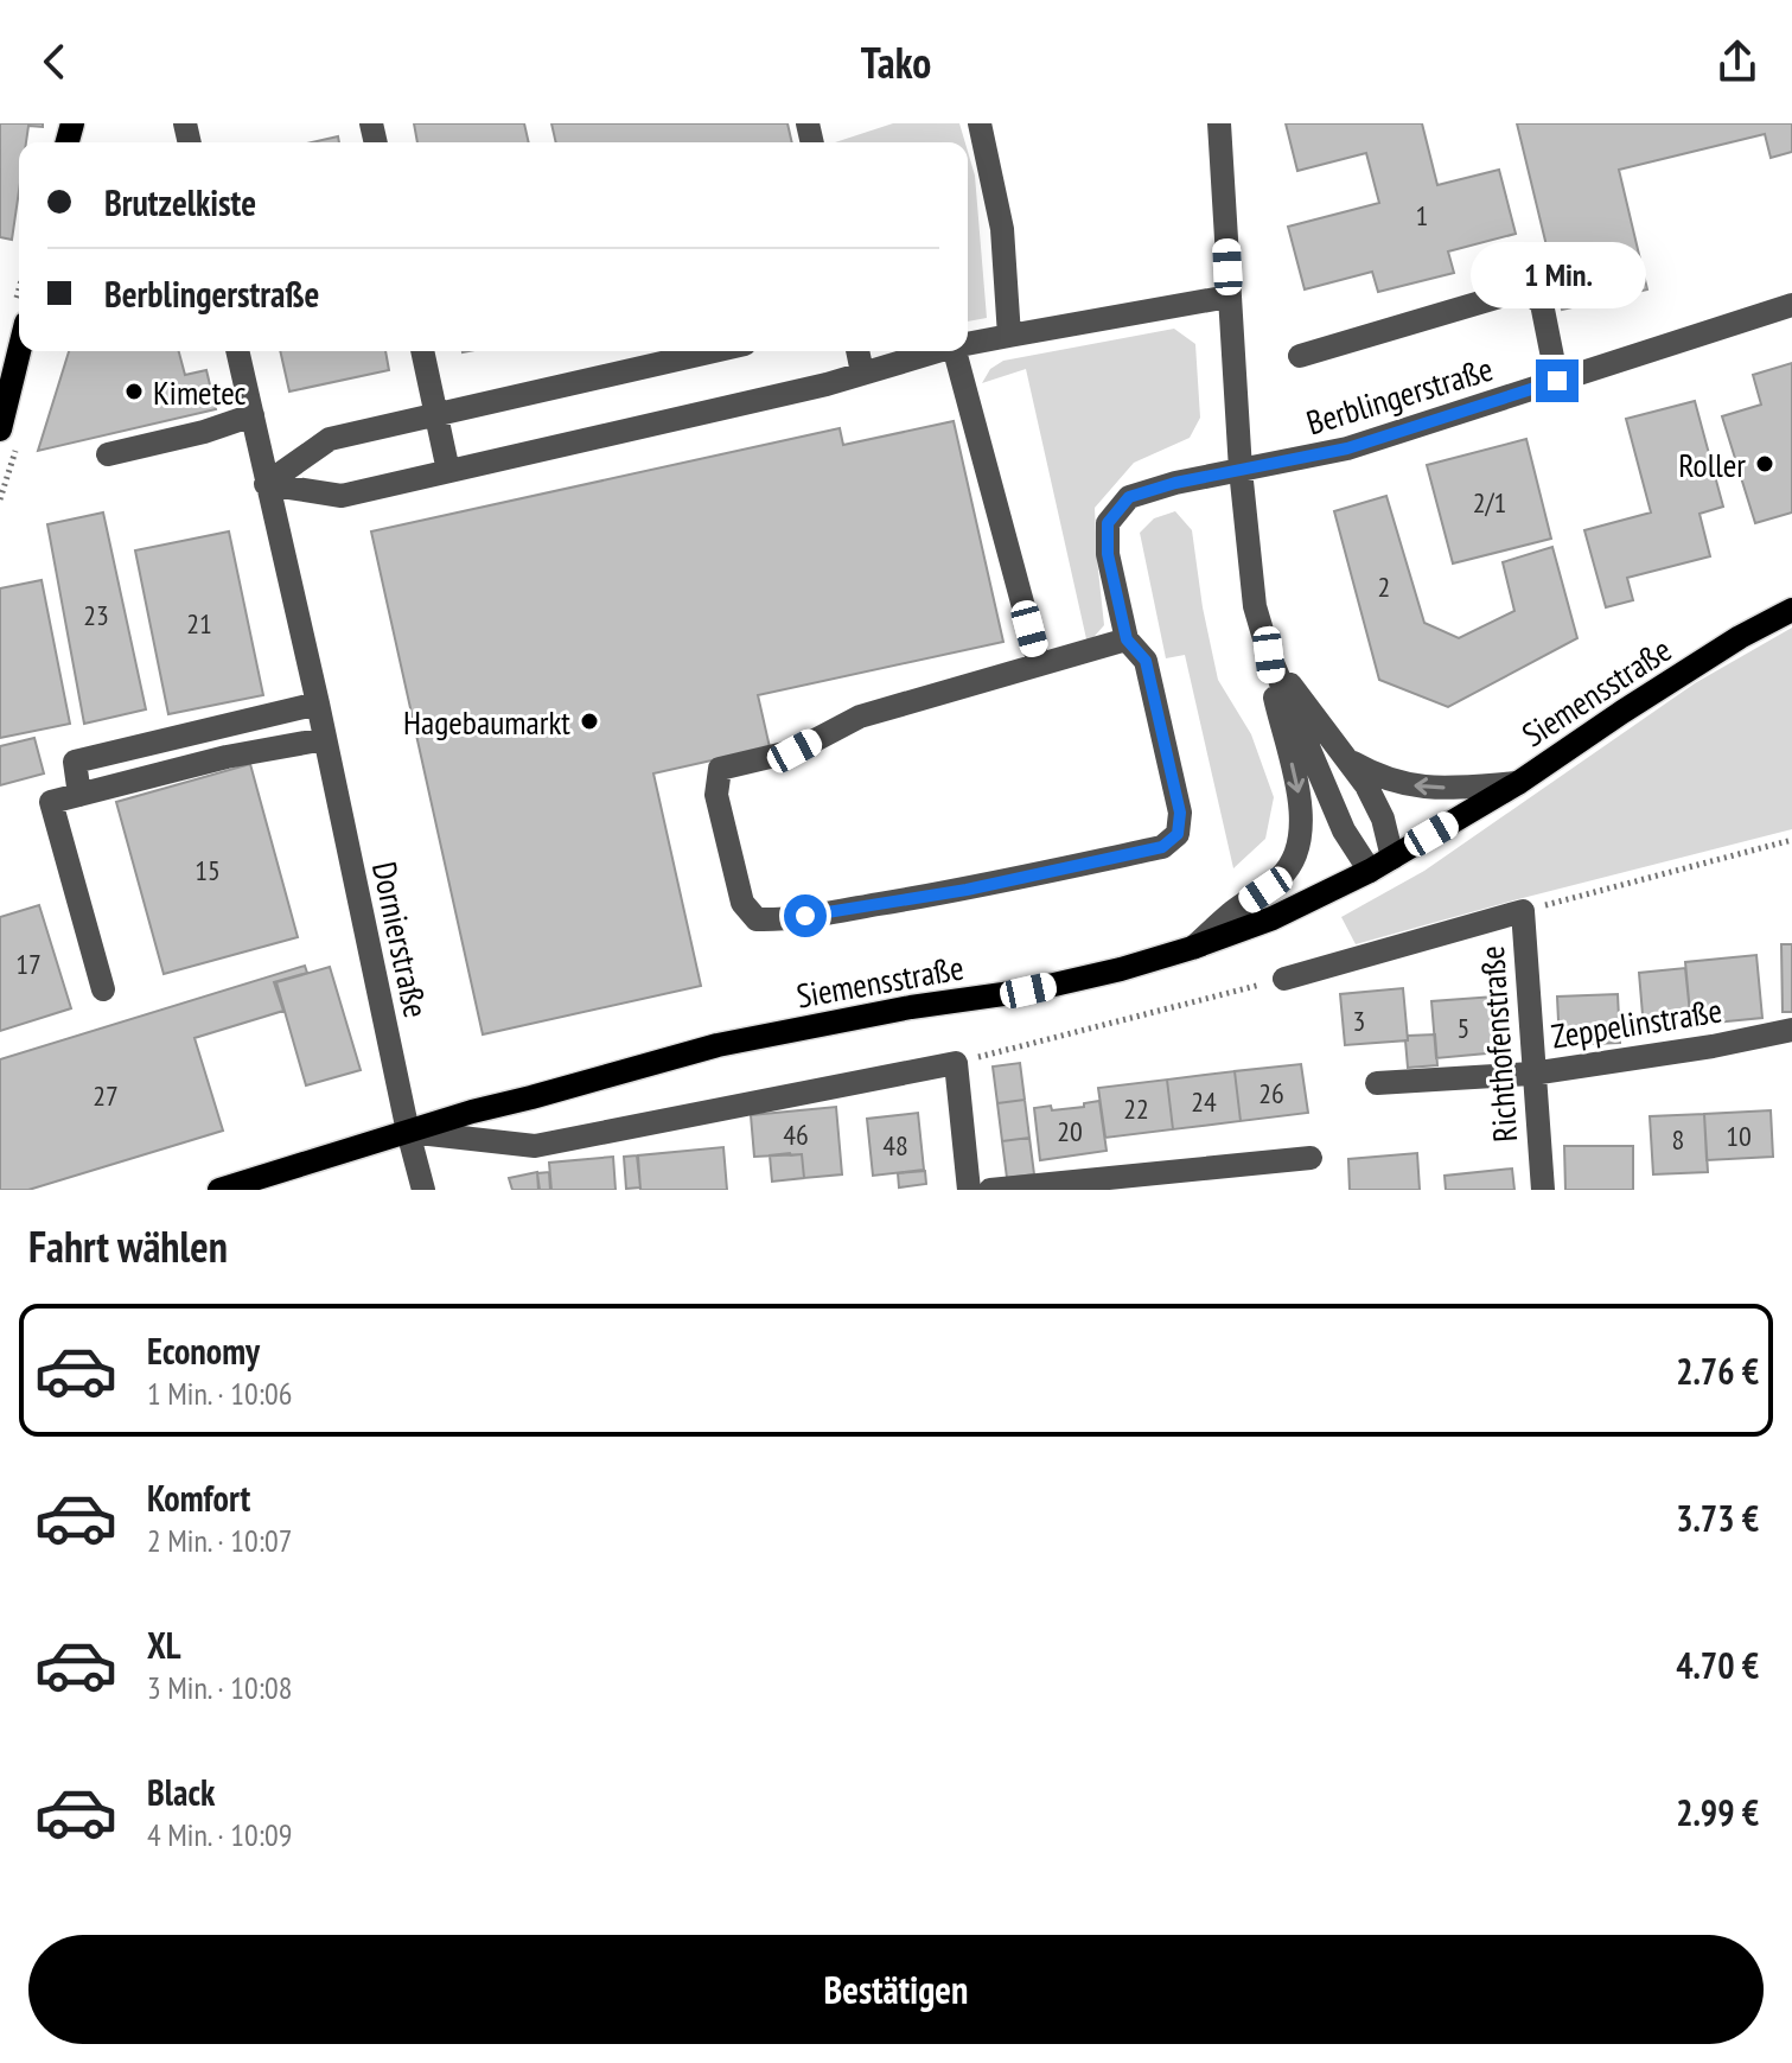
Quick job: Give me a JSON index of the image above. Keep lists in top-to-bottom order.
{
  "streets": {
    "main road": ["Siemensstraße"],
    "street": [
      "Berblingerstraße",
      "Dornierstraße",
      "Zeppelinstraße",
      "Richthofenstraße"
    ]
  },
  "crossings": [
    ["Siemensstraße", "Dornierstraße"],
    ["Zeppelinstraße", "Richthofenstraße"]
  ],
  "places": ["Kimetec", "Roller", "Hagebaumarkt"],
  "house_numbers": [
    "1",
    "2/1",
    "2",
    "23",
    "21",
    "15",
    "17",
    "3",
    "5",
    "26",
    "27",
    "24",
    "22",
    "20",
    "46",
    "10",
    "8",
    "48"
  ],
  "page": {
    "header": "Tako",
    "banner": ["Brutzelkiste", "Berblingerstraße"],
    "bubble": "1 Min.",
    "heading": "Fahrt wählen",
    "list": [
      {
        "name": "Economy",
        "note": "1 Min. · 10:06",
        "value": "2.76 €"
      },
      {
        "name": "Komfort",
        "note": "2 Min. · 10:07",
        "value": "3.73 €"
      },
      {
        "name": "XL",
        "note": "3 Min. · 10:08",
        "value": "4.70 €"
      },
      {
        "name": "Black",
        "note": "4 Min. · 10:09",
        "value": "2.99 €"
      }
    ],
    "buttons": "Bestätigen"
  }
}
